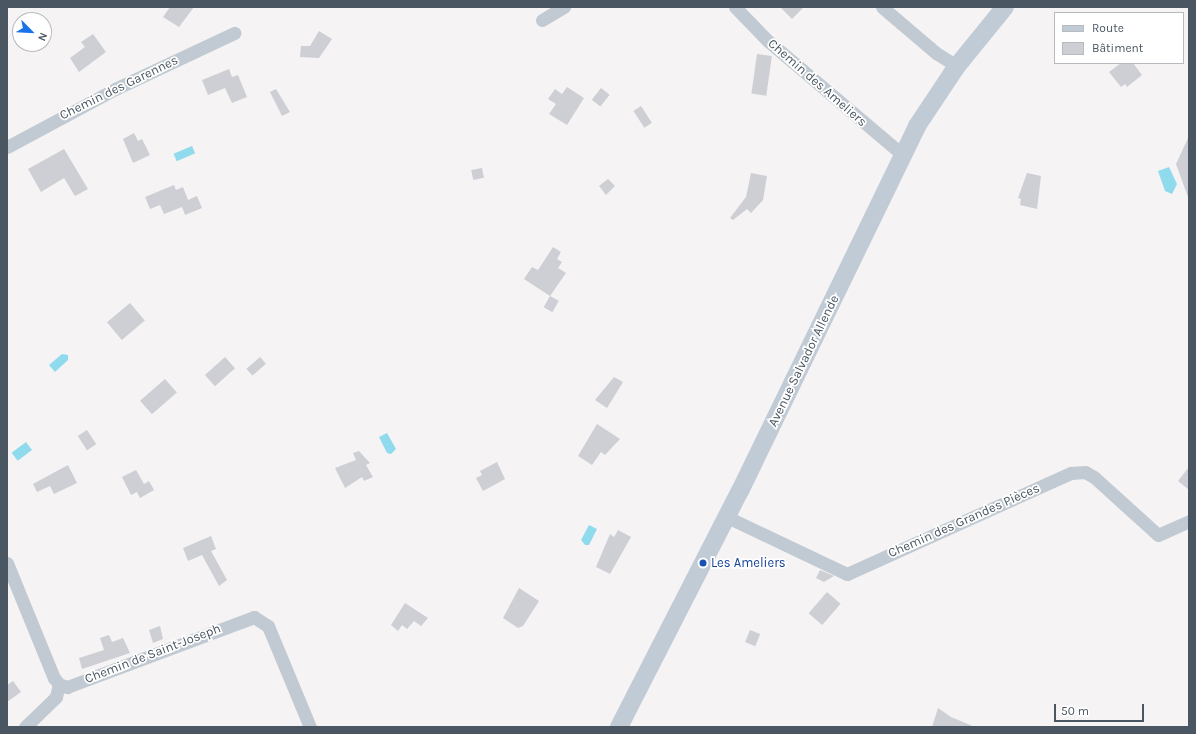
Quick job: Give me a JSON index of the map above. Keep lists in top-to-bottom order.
{
  "streets": {
    "main road": ["Avenue Salvador Allende"],
    "street": [
      "Chemin des Ameliers",
      "Chemin des Garennes",
      "Chemin des Grandes Pièces",
      "Chemin de Saint-Joseph"
    ]
  },
  "crossings": [
    ["Chemin des Ameliers", "Avenue Salvador Allende"],
    ["Avenue Salvador Allende", "Chemin des Grandes Pièces"]
  ],
  "places": ["Les Ameliers"],
  "legend": ["Route", "Bâtiment"],
  "scale_bar": "50 m",
  "north": "bottom right"
}
